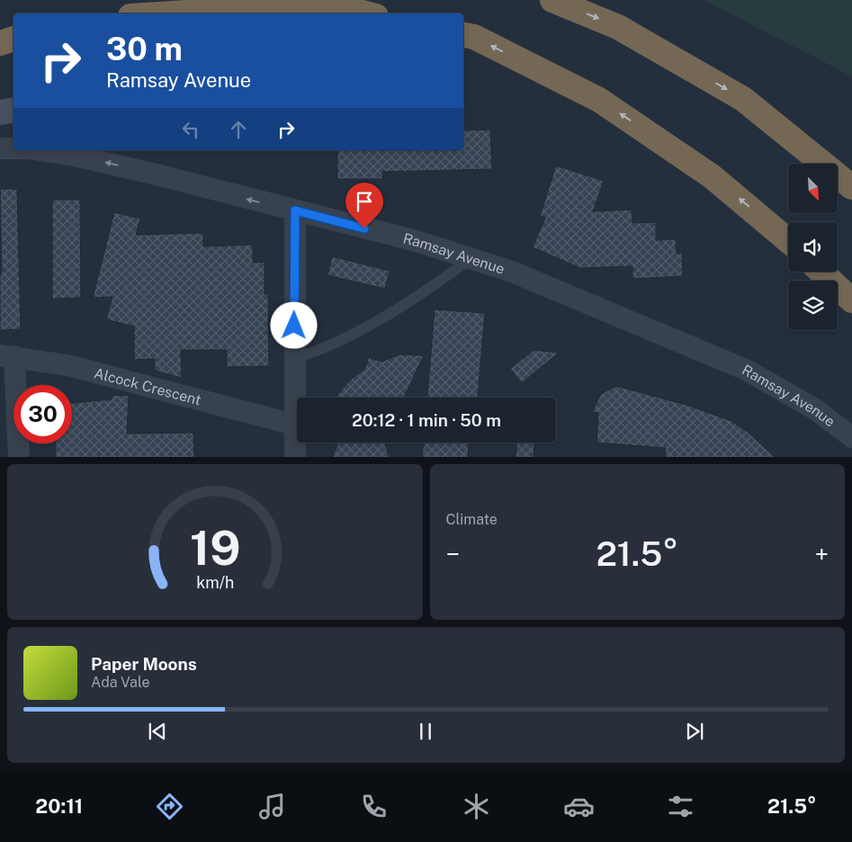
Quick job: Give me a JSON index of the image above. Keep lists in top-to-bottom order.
{
  "streets": {
    "street": ["Ramsay Avenue", "Alcock Crescent"]
  },
  "north": "bottom right",
  "page": {
    "turn": ["30 m", "Ramsay Avenue"],
    "limit": "30",
    "trip": "20:12 · 1 min · 50 m",
    "tile": "Climate",
    "heat": ["−", "21.5°", "+"],
    "song": ["Paper Moons", "Ada Vale"],
    "tabs": ["20:11", "21.5°"],
    "gauge": ["19", "km/h"]
  }
}
